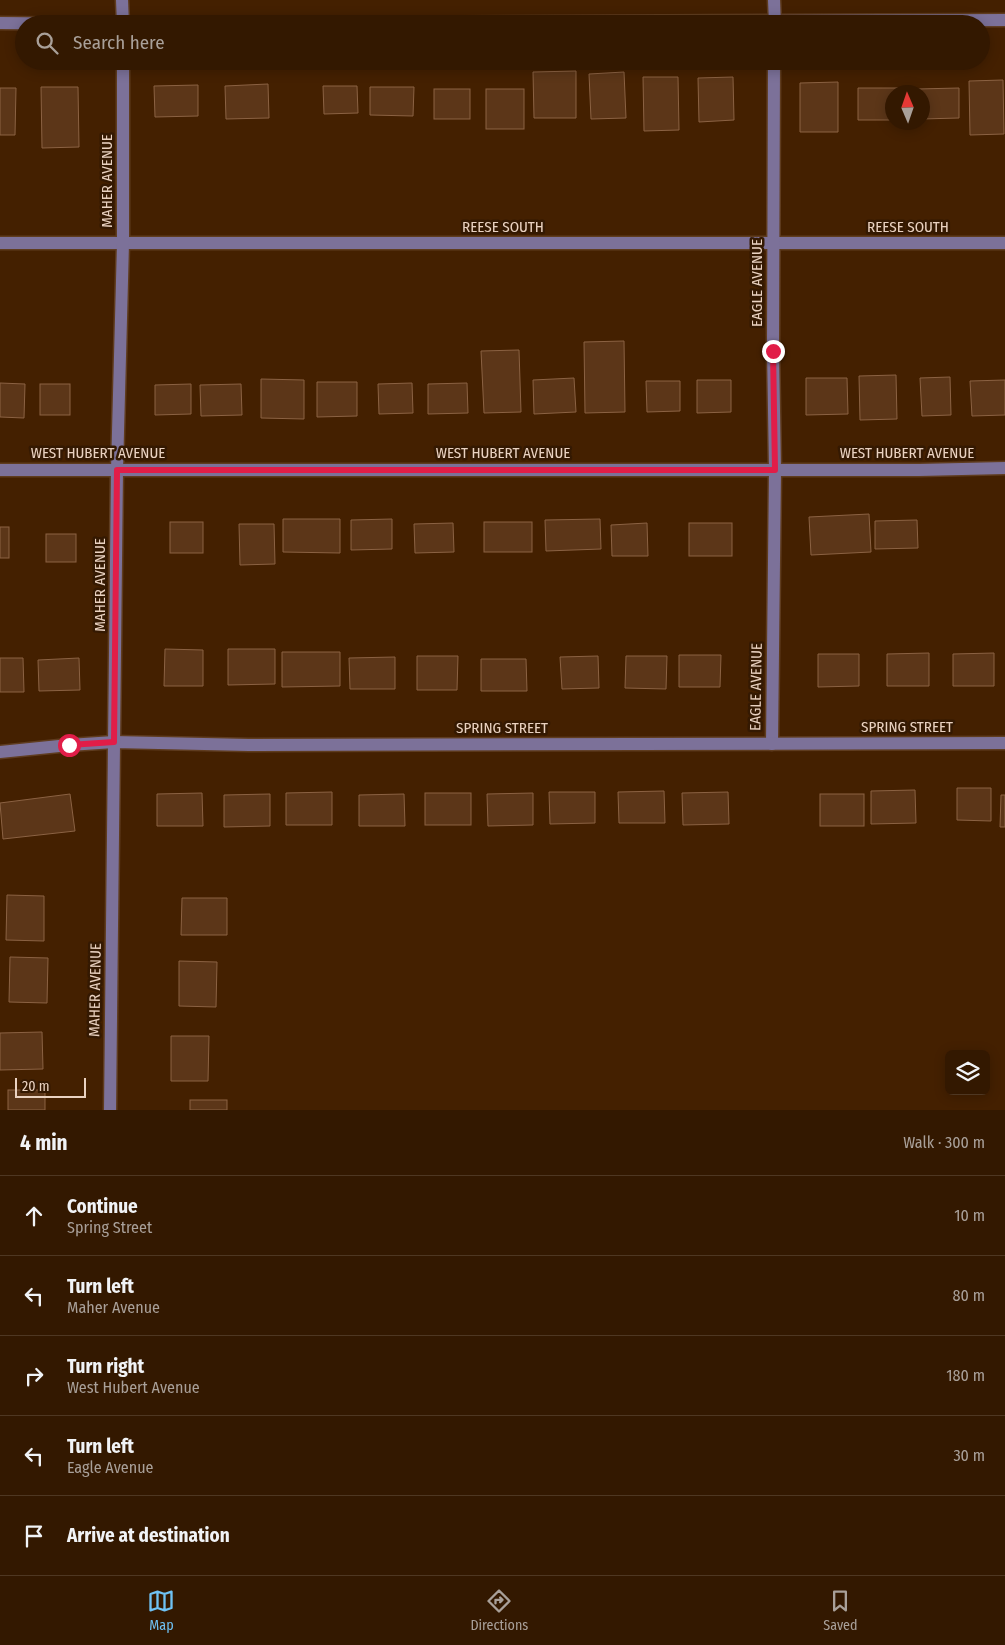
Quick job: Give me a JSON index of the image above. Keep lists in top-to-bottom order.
{
  "streets": {
    "street": [
      "MAHER AVENUE",
      "REESE SOUTH",
      "EAGLE AVENUE",
      "WEST HUBERT AVENUE",
      "SPRING STREET"
    ]
  },
  "crossings": [
    ["MAHER AVENUE", "REESE SOUTH"],
    ["MAHER AVENUE", "WEST HUBERT AVENUE"],
    ["MAHER AVENUE", "SPRING STREET"],
    ["REESE SOUTH", "EAGLE AVENUE"],
    ["EAGLE AVENUE", "WEST HUBERT AVENUE"],
    ["EAGLE AVENUE", "SPRING STREET"]
  ],
  "scale_bar": "20 m",
  "north": "top",
  "page": {
    "search": "Search here",
    "scale": "20 m",
    "heading": ["4 min", "Walk · 300 m"],
    "list": [
      ["Continue", "Spring Street", "10 m"],
      ["Turn left", "Maher Avenue", "80 m"],
      ["Turn right", "West Hubert Avenue", "180 m"],
      ["Turn left", "Eagle Avenue", "30 m"],
      "Arrive at destination"
    ],
    "nav": ["Map", "Directions", "Saved"]
  }
}
